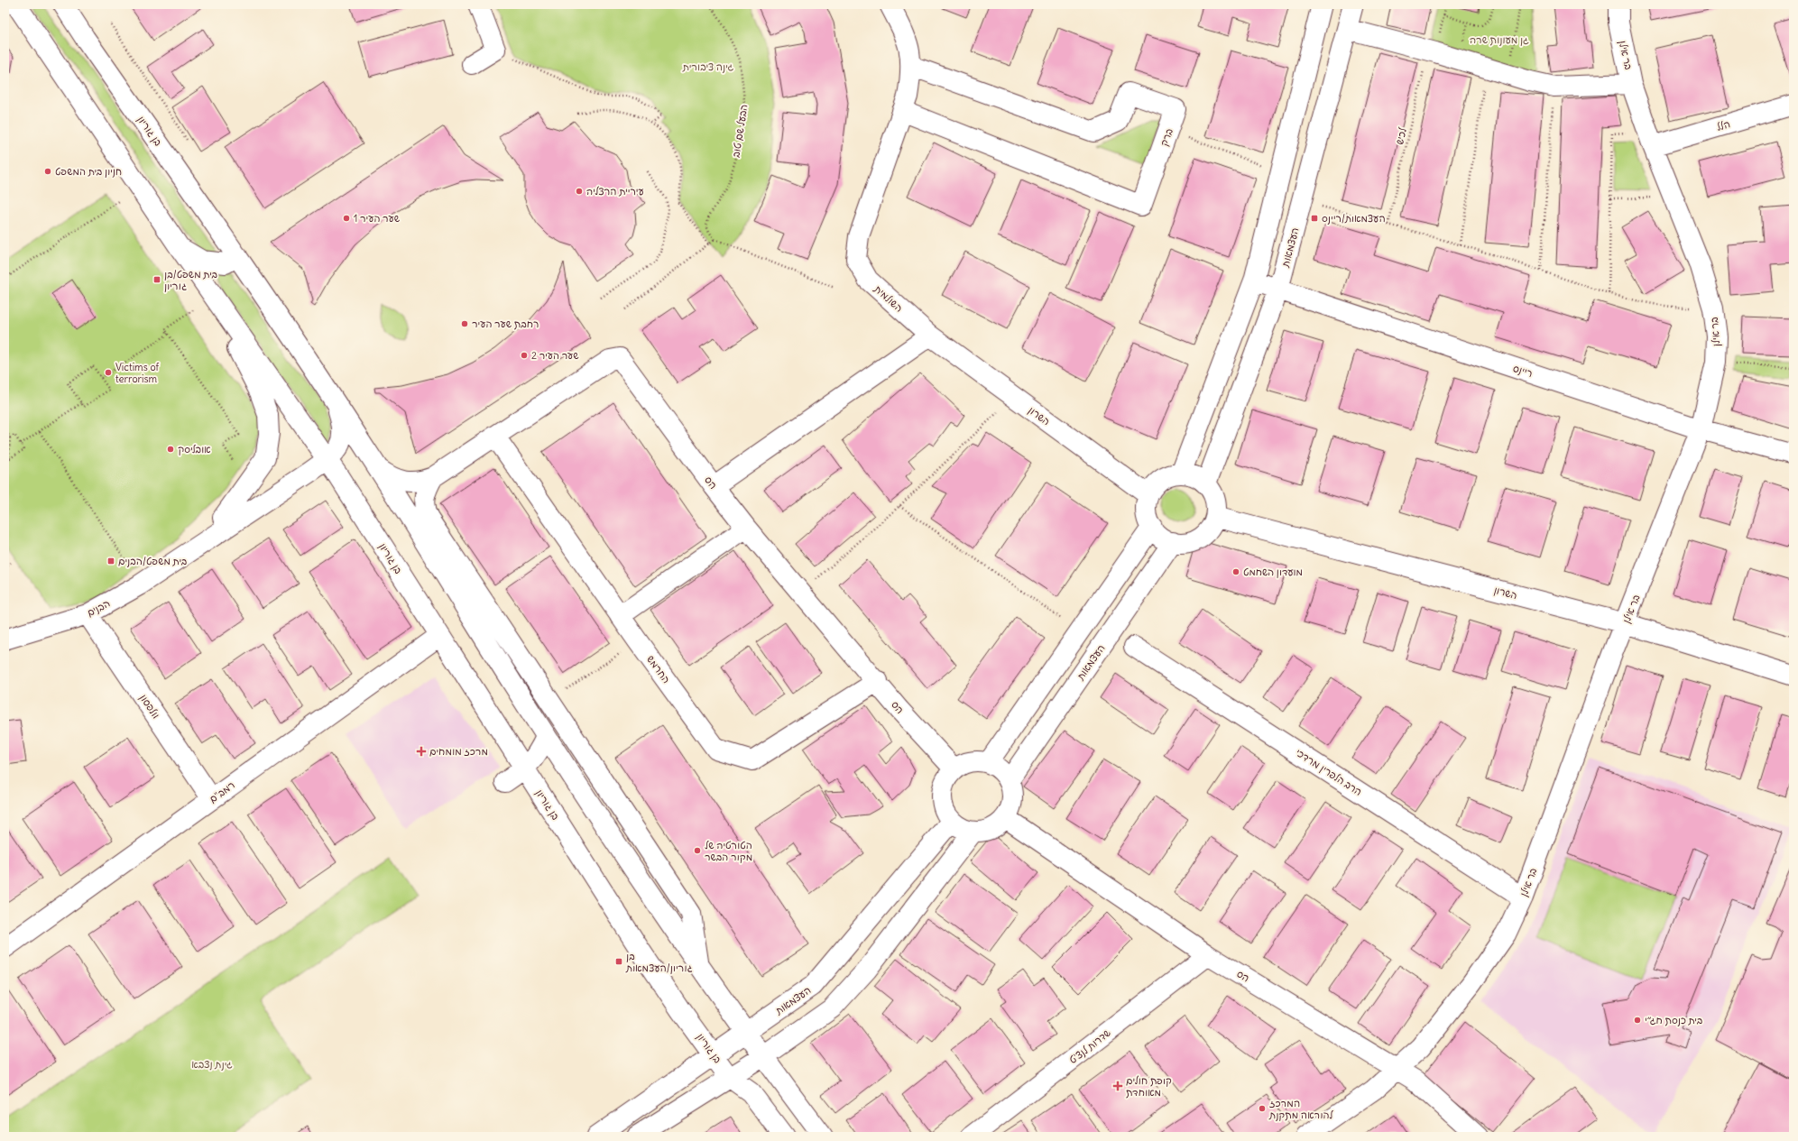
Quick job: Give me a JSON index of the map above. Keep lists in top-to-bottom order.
{
  "streets": {
    "street": [
      "בר אילן",
      "הלל",
      "בן גוריון",
      "ברק",
      "העצמאות",
      "השולמית",
      "ריינס",
      "השרון",
      "הס",
      "הבנים",
      "החרמש",
      "וולפסון",
      "הרב הלפרין מרדכי",
      "רמב\"ם",
      "שדרות לנצ'ט"
    ],
    "path": ["הבעל שם טוב", "לכיש"]
  },
  "crossings": [
    ["בר אילן", "הלל"],
    ["בר אילן", "ריינס"],
    ["בר אילן", "השרון"],
    ["בר אילן", "הס"],
    ["בר אילן", "הרב הלפרין מרדכי"],
    ["בן גוריון", "העצמאות"],
    ["בן גוריון", "הבנים"],
    ["בן גוריון", "רמב\"ם"],
    ["ברק", "השולמית"],
    ["העצמאות", "ריינס"],
    ["העצמאות", "השרון"],
    ["העצמאות", "הס"],
    ["השולמית", "השרון"],
    ["הס", "החרמש"],
    ["הס", "שדרות לנצ'ט"],
    ["הבנים", "וולפסון"],
    ["וולפסון", "רמב\"ם"]
  ],
  "parks": ["גן מעונות שרה", "גינה ציבורית", "גינת נצבא"],
  "places": {
    "other": [
      "חניון בית המשפט",
      "עיריית הרצליה",
      "שער העיר 1",
      "רחבת שער העיר",
      "שער העיר 2",
      "Victims of terrorism",
      "אובליסק",
      "מועדון השחמט",
      "הטורטיה של מקור הבשר",
      "בית כנסת חג״י",
      "המרכז להוראה מתקנת"
    ],
    "transit": [
      "העצמאות/ריינס",
      "בית משפט/בן גוריון",
      "בית משפט/הבנים",
      "בן גוריון/העצמאות"
    ],
    "health": ["מרכז מומחים", "קופת חולים מאוחדת"]
  }
}
